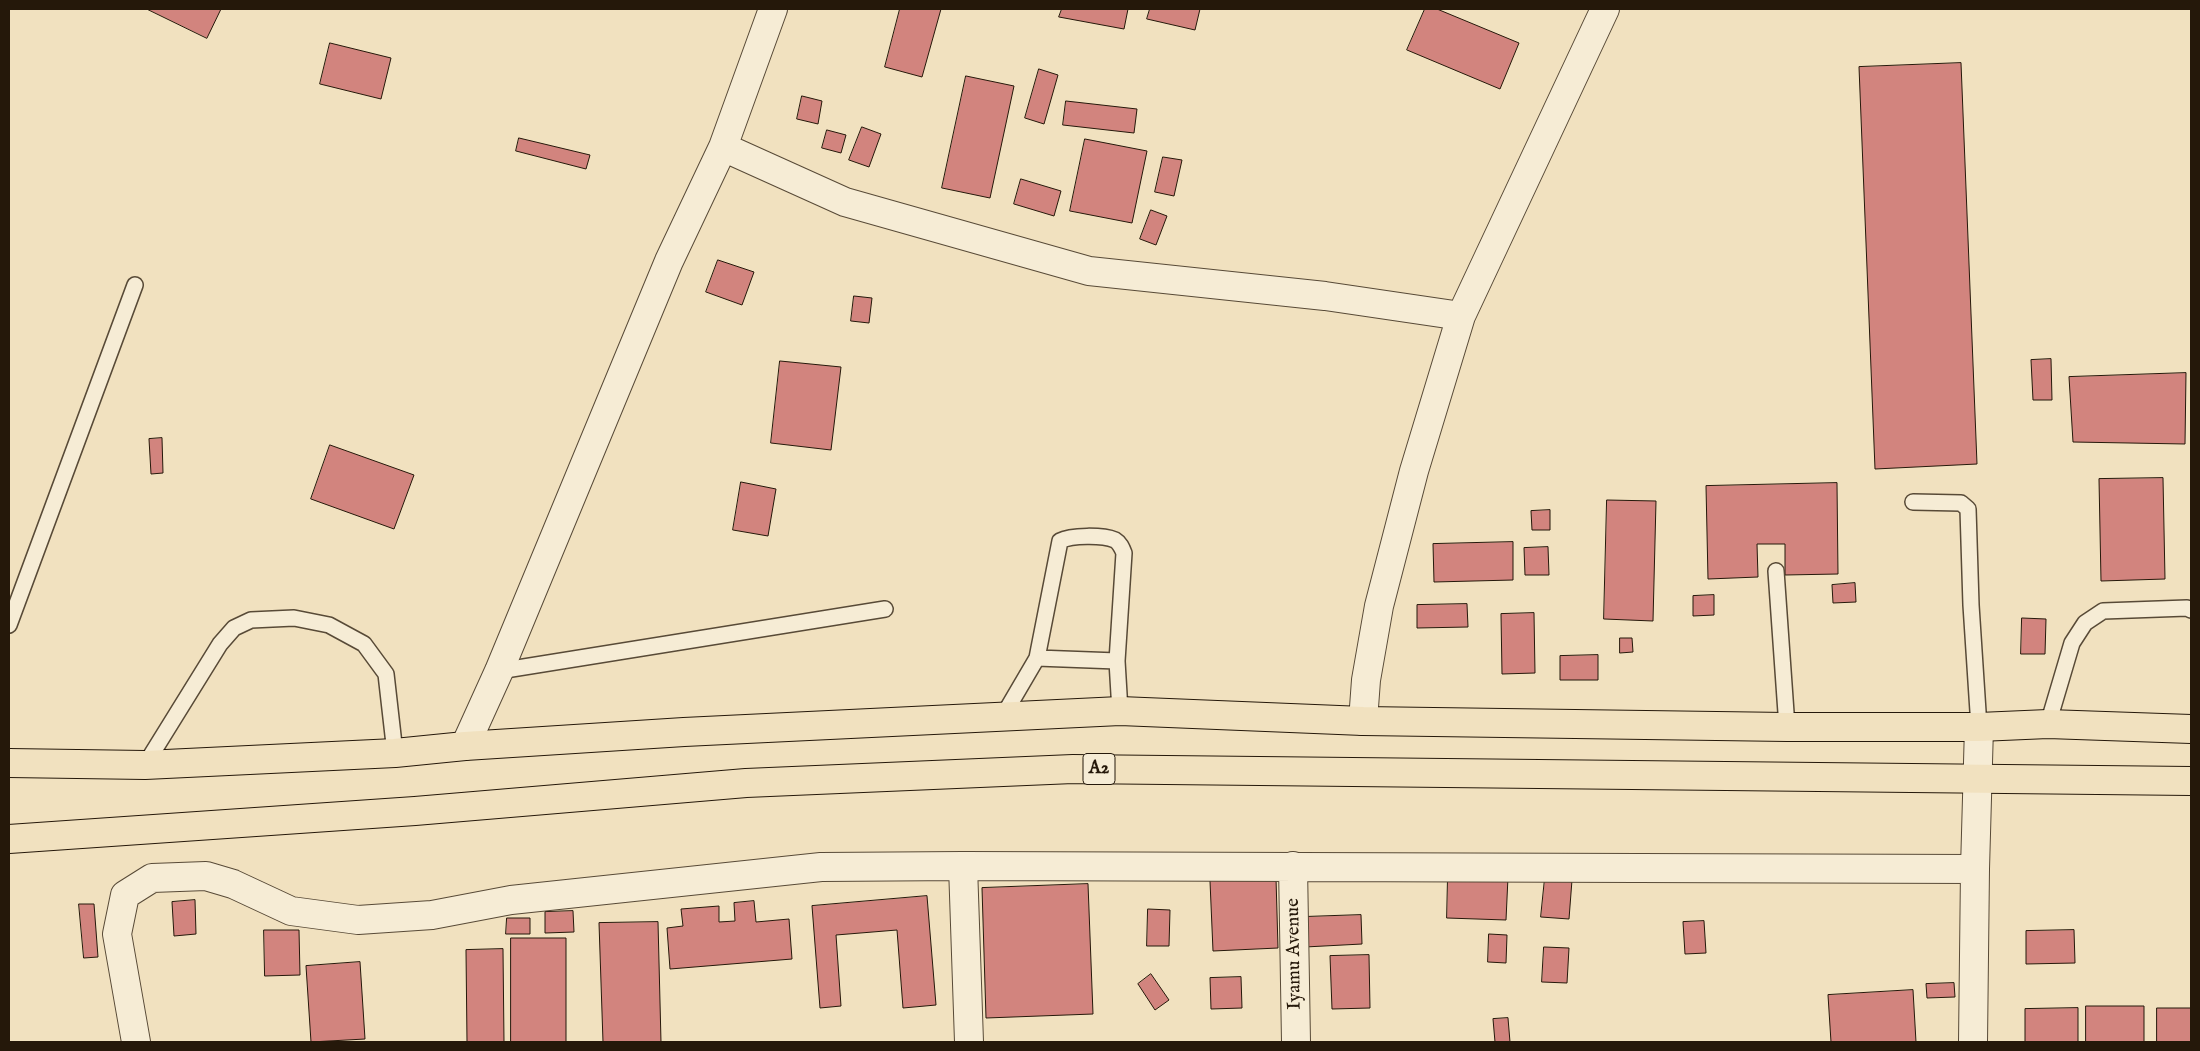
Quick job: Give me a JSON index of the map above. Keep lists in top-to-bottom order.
{
  "streets": {
    "highway": ["A2"],
    "street": ["Iyamu Avenue"]
  }
}
